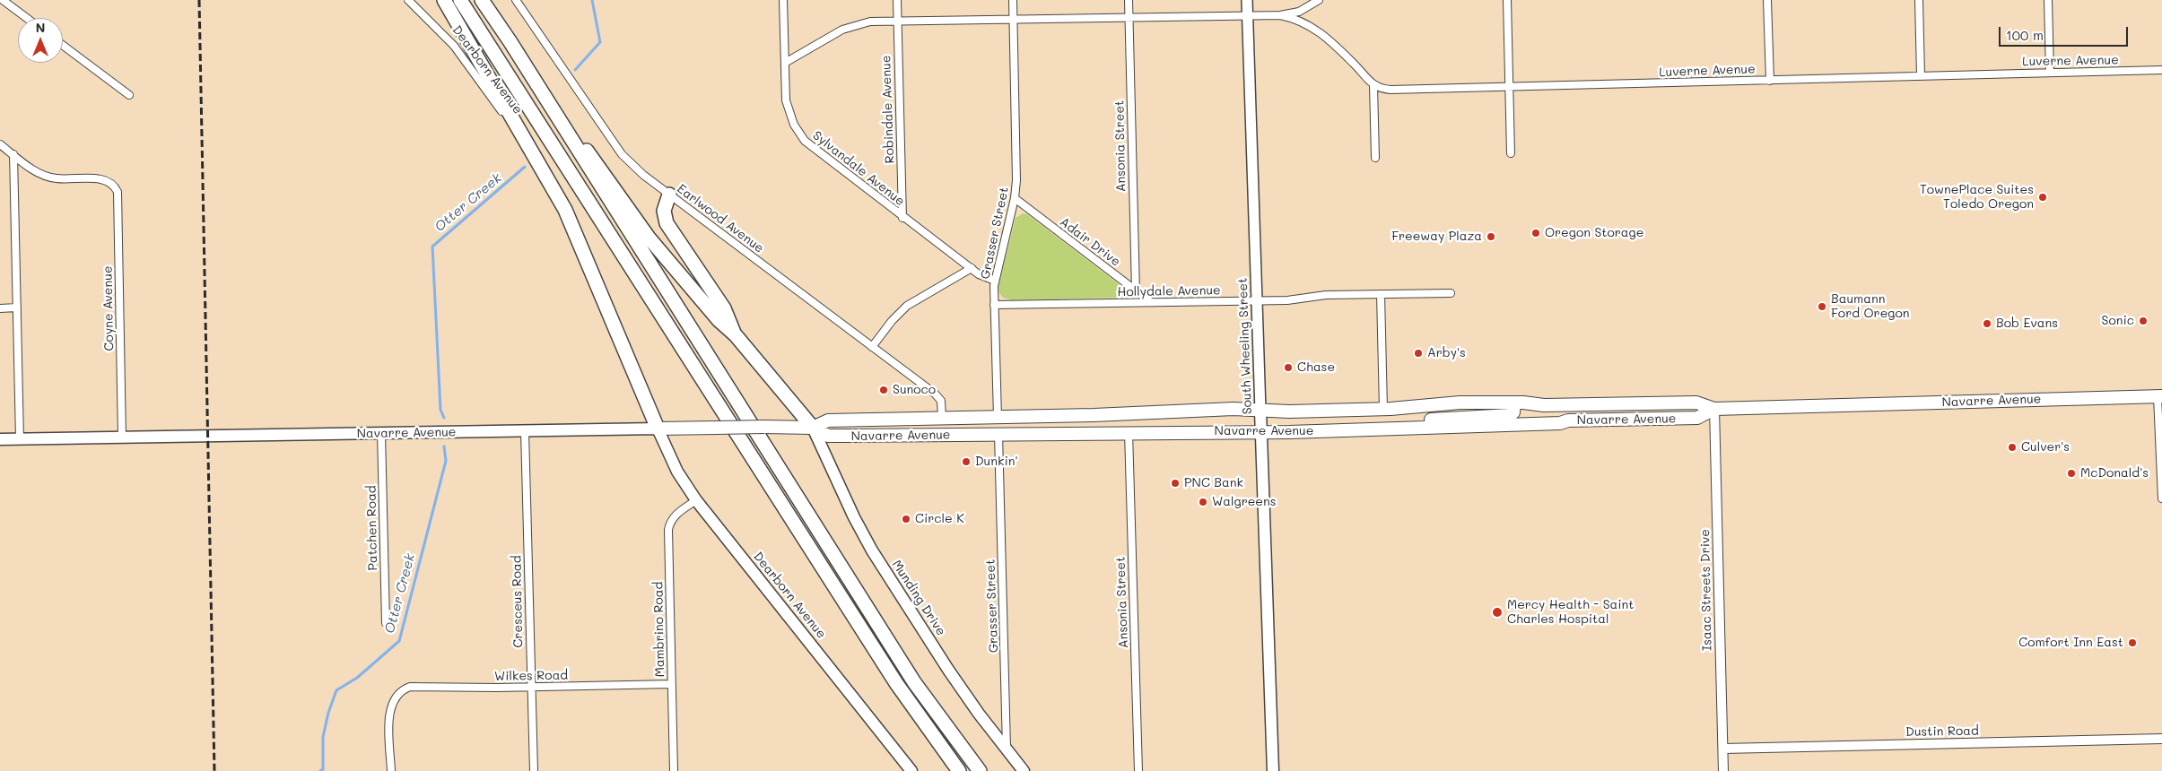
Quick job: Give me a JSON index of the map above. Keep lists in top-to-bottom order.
{
  "streets": {
    "highway": ["Navarre Avenue"],
    "main road": ["Dearborn Avenue", "South Wheeling Street", "Munding Drive"],
    "street": [
      "Luverne Avenue",
      "Robindale Avenue",
      "Ansonia Street",
      "Sylvandale Avenue",
      "Earlwood Avenue",
      "Grasser Street",
      "Adair Drive",
      "Hollydale Avenue",
      "Coyne Avenue",
      "Patchen Road",
      "Isaac Streets Drive",
      "Cresceus Road",
      "Mambrino Road",
      "Wilkes Road",
      "Dustin Road"
    ]
  },
  "crossings": [
    ["Dearborn Avenue", "Navarre Avenue"],
    ["Dearborn Avenue", "Mambrino Road"],
    ["Robindale Avenue", "Sylvandale Avenue"],
    ["Ansonia Street", "Adair Drive"],
    ["Ansonia Street", "Navarre Avenue"],
    ["Sylvandale Avenue", "Grasser Street"],
    ["Earlwood Avenue", "Navarre Avenue"],
    ["Grasser Street", "Adair Drive"],
    ["Grasser Street", "Hollydale Avenue"],
    ["Grasser Street", "Navarre Avenue"],
    ["Grasser Street", "Munding Drive"],
    ["Adair Drive", "Hollydale Avenue"],
    ["Hollydale Avenue", "South Wheeling Street"],
    ["Coyne Avenue", "Navarre Avenue"],
    ["South Wheeling Street", "Navarre Avenue"],
    ["Navarre Avenue", "Patchen Road"],
    ["Navarre Avenue", "Isaac Streets Drive"],
    ["Navarre Avenue", "Munding Drive"],
    ["Navarre Avenue", "Cresceus Road"],
    ["Isaac Streets Drive", "Dustin Road"],
    ["Cresceus Road", "Wilkes Road"],
    ["Mambrino Road", "Wilkes Road"]
  ],
  "water": ["Otter Creek"],
  "places": [
    "TownePlace Suites Toledo Oregon",
    "Oregon Storage",
    "Freeway Plaza",
    "Baumann Ford Oregon",
    "Sonic",
    "Bob Evans",
    "Arby's",
    "Chase",
    "Sunoco",
    "Culver's",
    "Dunkin'",
    "McDonald's",
    "PNC Bank",
    "Walgreens",
    "Circle K",
    "Mercy Health - Saint Charles Hospital",
    "Comfort Inn East"
  ],
  "scale_bar": "100 m",
  "north": "top"
}
